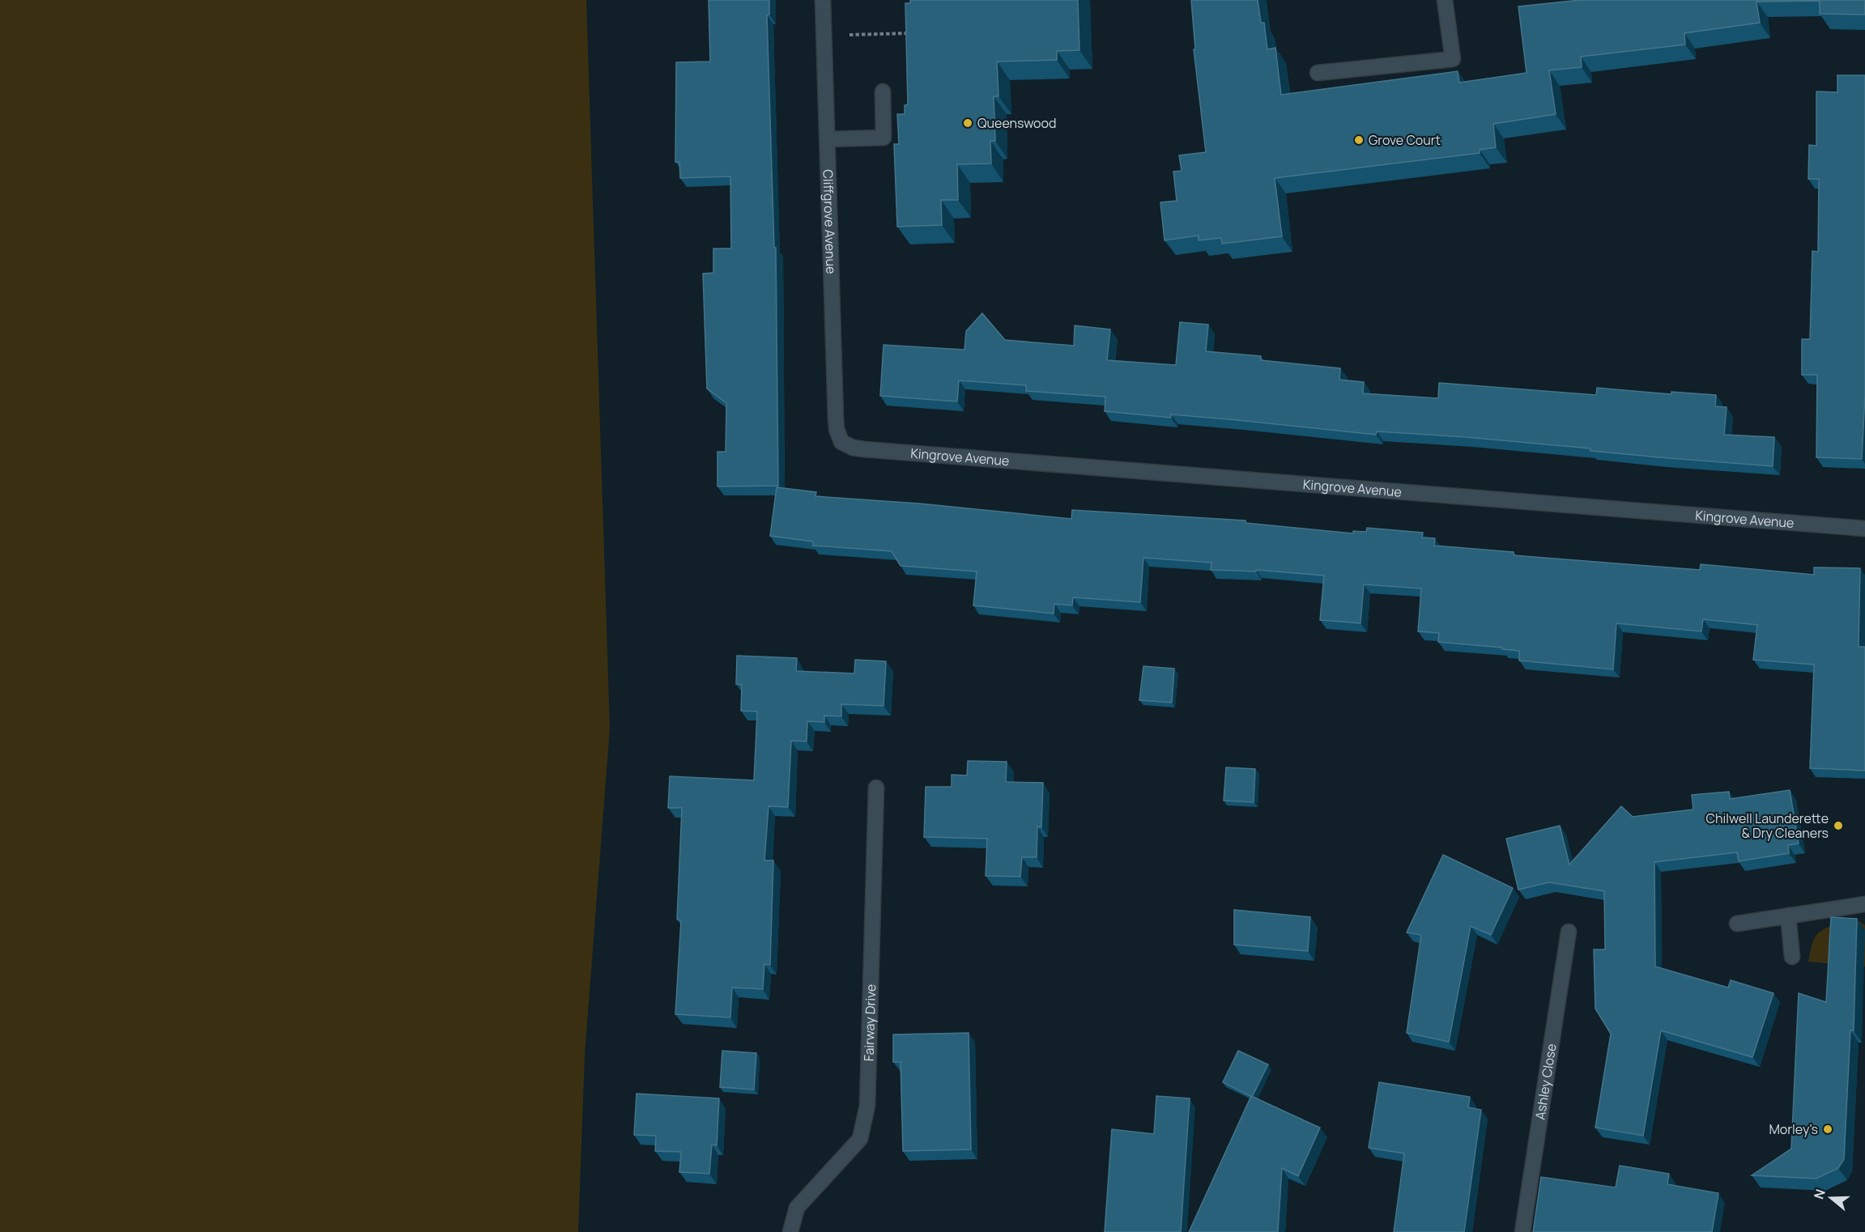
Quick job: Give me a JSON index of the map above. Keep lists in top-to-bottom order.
{
  "streets": {
    "street": [
      "Cliffgrove Avenue",
      "Kingrove Avenue",
      "Fairway Drive",
      "Ashley Close"
    ]
  },
  "crossings": [
    ["Cliffgrove Avenue", "Kingrove Avenue"]
  ],
  "places": [
    "Queenswood",
    "Grove Court",
    "Chilwell Launderette & Dry Cleaners",
    "Morley's"
  ],
  "north": "left"
}
